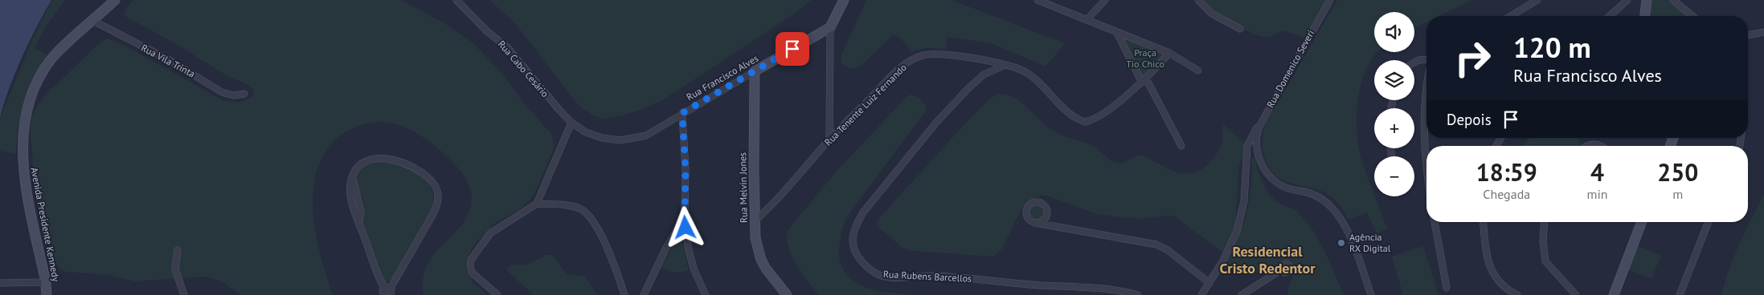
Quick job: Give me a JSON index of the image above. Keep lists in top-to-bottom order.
{
  "streets": {
    "street": [
      "Rua Vila Trinta",
      "Rua Cabo Cesário",
      "Rua Domenico Severi",
      "Rua Francisco Alves",
      "Rua Tenente Luiz Fernando",
      "Rua Melvin Jones",
      "Avenida Presidente Kennedy",
      "Rua Rubens Barcellos"
    ]
  },
  "crossings": [
    ["Rua Vila Trinta", "Avenida Presidente Kennedy"],
    ["Rua Cabo Cesário", "Rua Francisco Alves"],
    ["Rua Francisco Alves", "Rua Melvin Jones"],
    ["Rua Tenente Luiz Fernando", "Rua Melvin Jones"],
    ["Rua Tenente Luiz Fernando", "Rua Rubens Barcellos"]
  ],
  "districts": ["Residencial Cristo Redentor"],
  "parks": ["Praça Tio Chico"],
  "places": ["Agência RX Digital"],
  "page": {
    "map_buttons": ["+", "−"],
    "turn": ["120 m", "Rua Francisco Alves"],
    "then": "Depois",
    "eta": [
      "18:59",
      "Chegada",
      "4",
      "min",
      "250",
      "m"
    ]
  }
}
